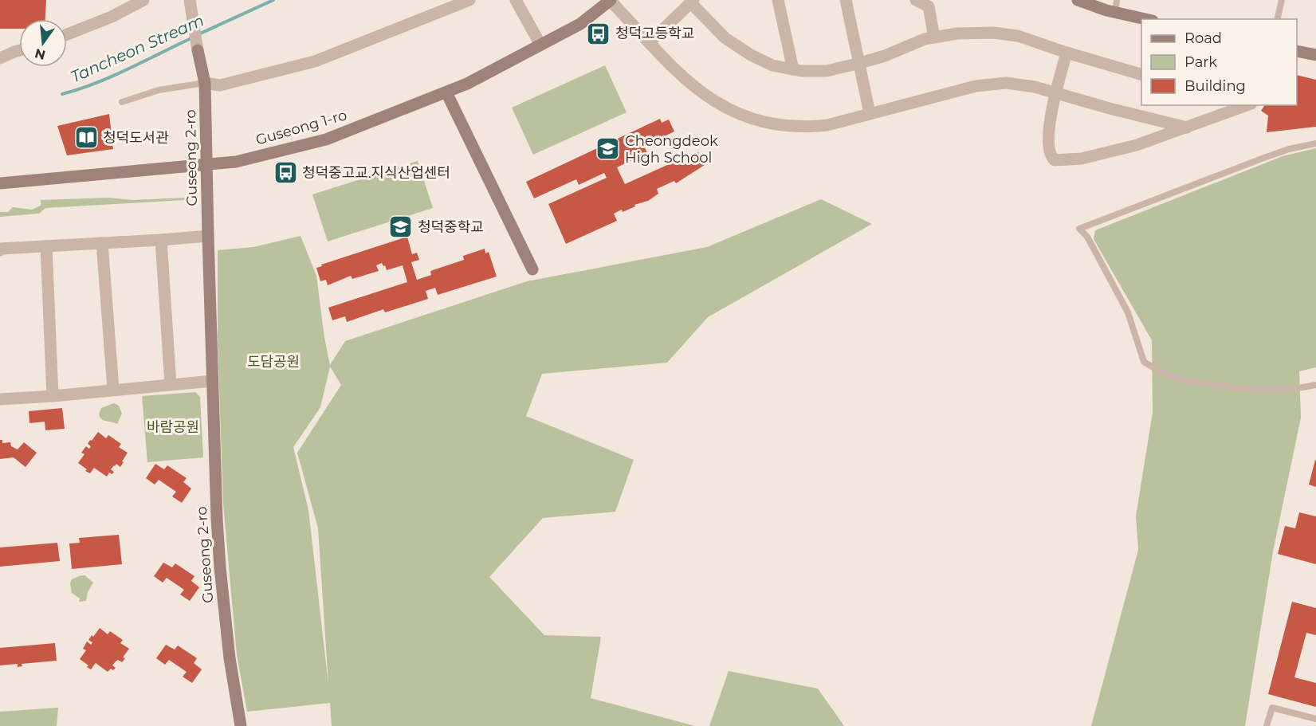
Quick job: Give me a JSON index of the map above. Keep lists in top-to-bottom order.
{
  "streets": {
    "street": ["Guseong 1-ro", "Guseong 2-ro"]
  },
  "crossings": [
    ["Guseong 1-ro", "Guseong 2-ro"]
  ],
  "water": ["Tancheon Stream"],
  "parks": ["도담공원", "바람공원"],
  "places": {
    "bus stop": ["청덕고등학교", "청덕중고교.지식산업센터"],
    "library": ["청덕도서관"],
    "school or university": ["Cheongdeok High School", "청덕중학교"]
  },
  "legend": ["Road", "Park", "Building"],
  "north": "bottom"
}
